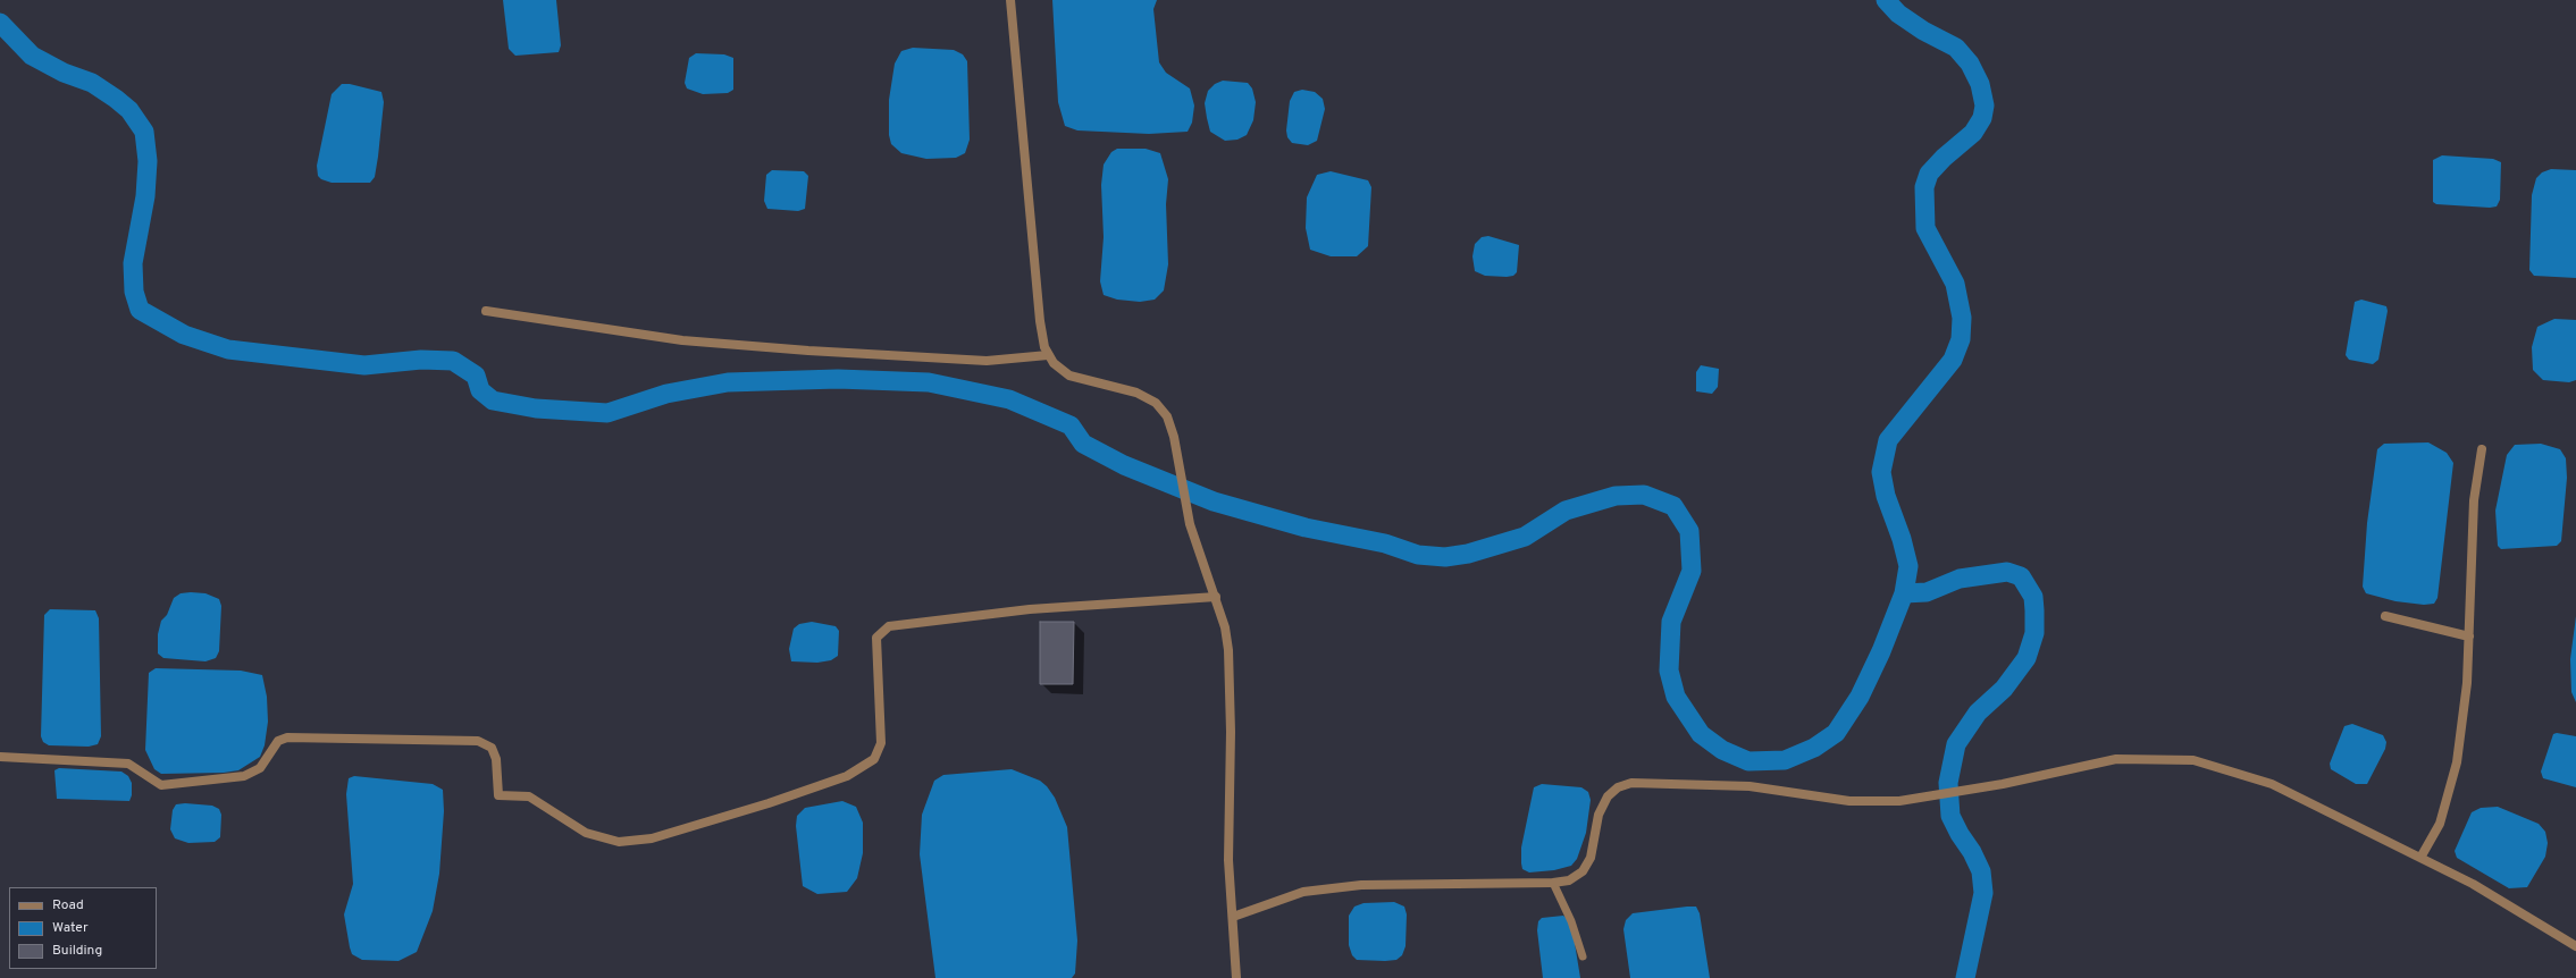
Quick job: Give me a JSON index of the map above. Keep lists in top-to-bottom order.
{
  "legend": ["Road", "Water", "Building"]
}
